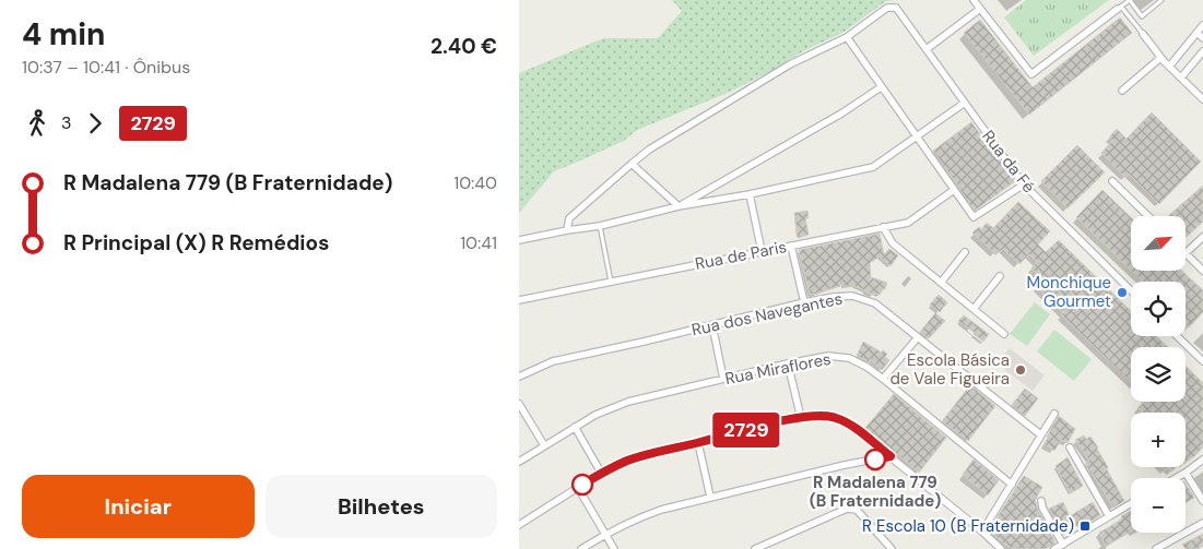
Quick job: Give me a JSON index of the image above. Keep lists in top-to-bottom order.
{
  "streets": {
    "street": [
      "Rua da Fé",
      "Rua de Paris",
      "Rua dos Navegantes",
      "Rua Miraflores"
    ]
  },
  "places": {
    "other": ["Monchique Gourmet", "Escola Básica de Vale Figueira", "R Madalena 779 (B Fraternidade)"],
    "transit": ["R Escola 10 (B Fraternidade)"]
  },
  "lines": ["bus line 2729"],
  "north": "top right",
  "page": {
    "heading": ["4 min", "10:37 – 10:41 · Ônibus", "2.40 €"],
    "on_map": "2729",
    "legs": ["3", "2729"],
    "list": [
      {
        "name": "R Madalena 779 (B Fraternidade)",
        "value": "10:40"
      },
      {
        "name": "R Principal (X) R Remédios",
        "value": "10:41"
      }
    ],
    "map_buttons": ["+", "−"],
    "buttons": ["Iniciar", "Bilhetes"]
  }
}
